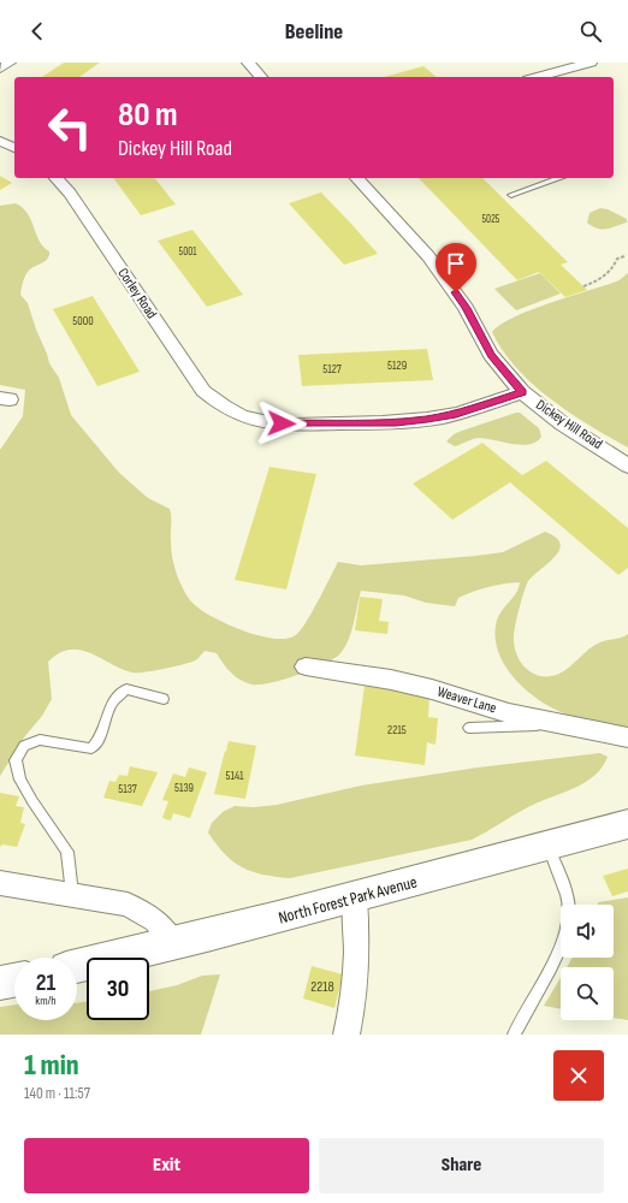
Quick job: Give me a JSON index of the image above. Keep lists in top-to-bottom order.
{
  "streets": {
    "main road": ["North Forest Park Avenue"],
    "street": ["Corley Road", "Dickey Hill Road", "Weaver Lane"]
  },
  "crossings": [
    ["Corley Road", "Dickey Hill Road"]
  ],
  "house_numbers": [
    "5025",
    "5001",
    "5000",
    "5129",
    "5127",
    "2215",
    "5141",
    "5139",
    "5137",
    "2218"
  ],
  "page": {
    "header": "Beeline",
    "turn": ["80 m", "Dickey Hill Road"],
    "speed": "21 km/h",
    "limit": "30",
    "heading": ["1 min", "140 m · 11:57"],
    "buttons": ["Exit", "Share"]
  }
}
